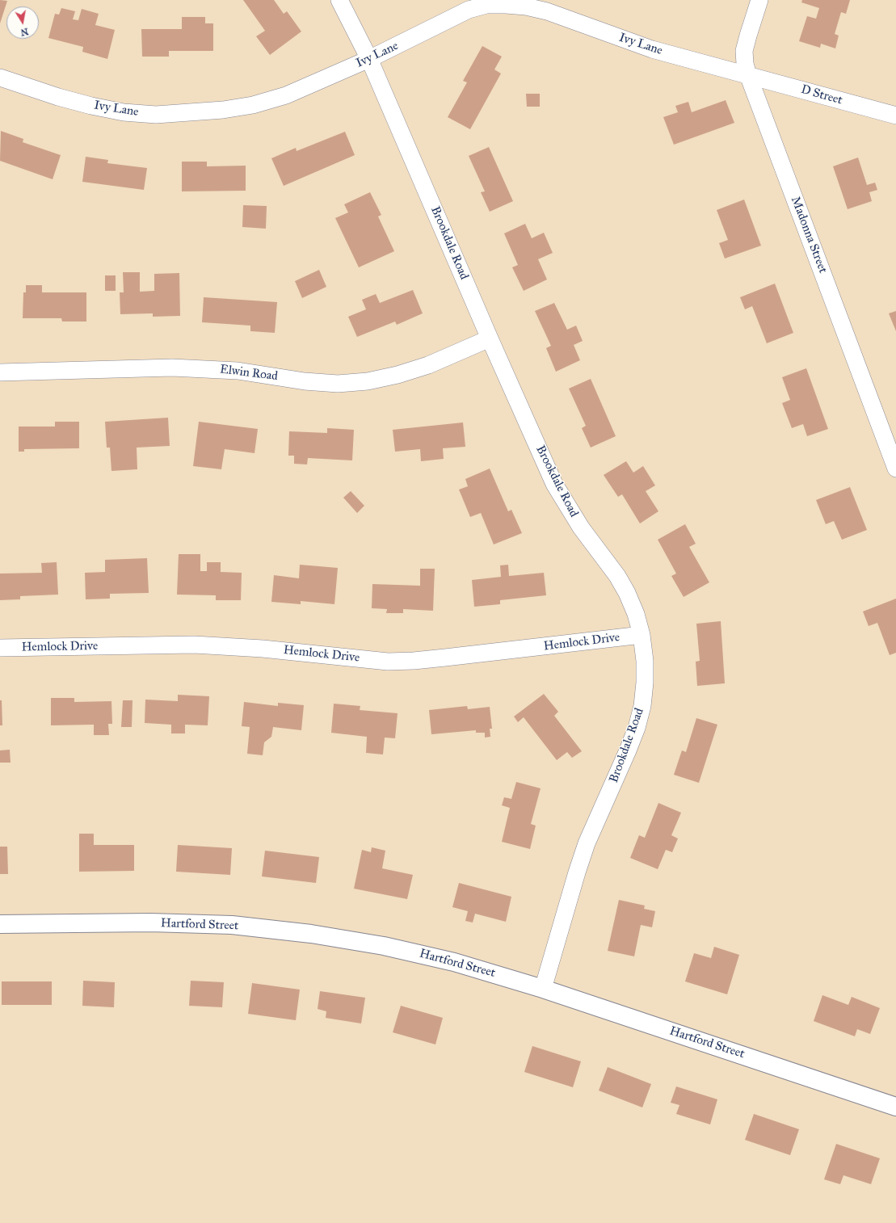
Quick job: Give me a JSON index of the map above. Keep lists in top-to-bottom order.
{
  "streets": {
    "street": [
      "Ivy Lane",
      "D Street",
      "Madonna Street",
      "Brookdale Road",
      "Elwin Road",
      "Hemlock Drive",
      "Hartford Street"
    ]
  },
  "crossings": [
    ["Ivy Lane", "D Street"],
    ["Ivy Lane", "Madonna Street"],
    ["Ivy Lane", "Brookdale Road"],
    ["D Street", "Madonna Street"],
    ["Brookdale Road", "Elwin Road"],
    ["Brookdale Road", "Hemlock Drive"],
    ["Brookdale Road", "Hartford Street"]
  ],
  "north": "bottom"
}
